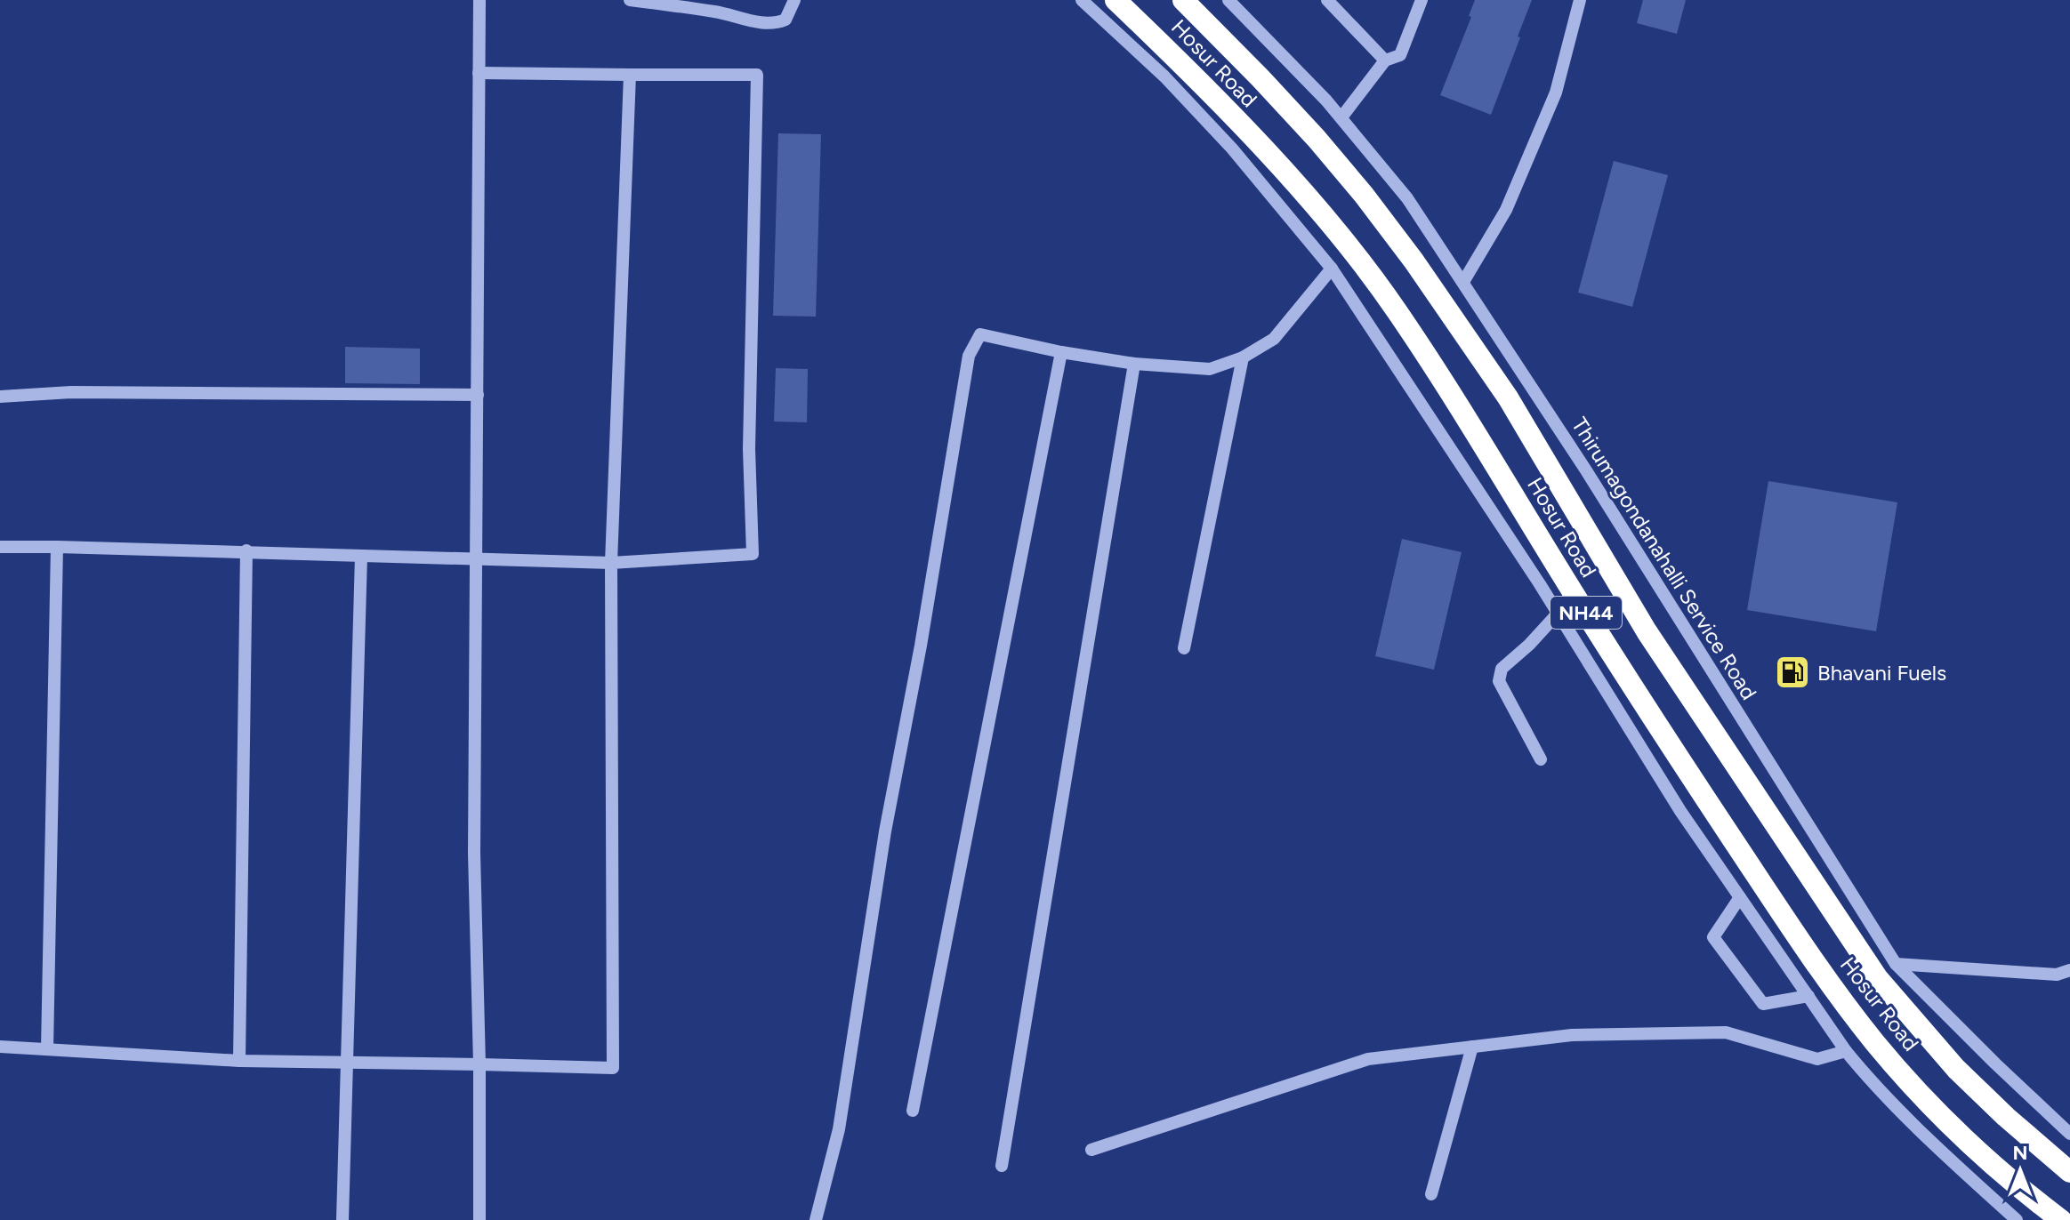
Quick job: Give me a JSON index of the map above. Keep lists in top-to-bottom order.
{
  "streets": {
    "highway": ["Hosur Road", "NH44"],
    "street": ["Thirumagondanahalli Service Road"]
  },
  "places": {
    "fuel station": ["Bhavani Fuels"]
  },
  "north": "top"
}
